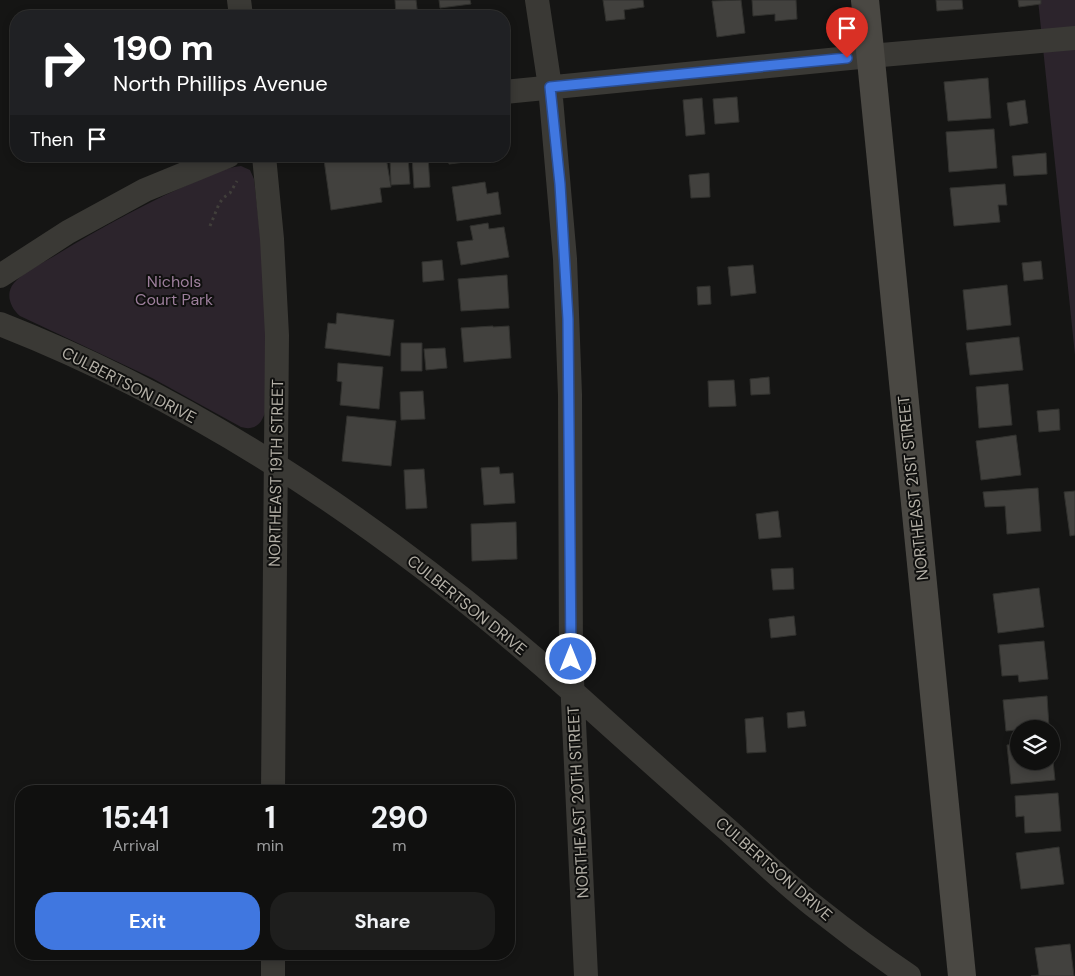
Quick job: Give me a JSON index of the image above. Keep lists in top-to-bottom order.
{
  "streets": {
    "street": [
      "CULBERTSON DRIVE",
      "NORTHEAST 19TH STREET",
      "NORTHEAST 21ST STREET",
      "NORTHEAST 20TH STREET"
    ]
  },
  "crossings": [
    ["CULBERTSON DRIVE", "NORTHEAST 19TH STREET"],
    ["CULBERTSON DRIVE", "NORTHEAST 20TH STREET"]
  ],
  "parks": ["Nichols Court Park"],
  "page": {
    "turn": ["190 m", "North Phillips Avenue"],
    "then": "Then",
    "eta": [
      "15:41",
      "Arrival",
      "1",
      "min",
      "290",
      "m"
    ],
    "buttons": ["Exit", "Share"]
  }
}
